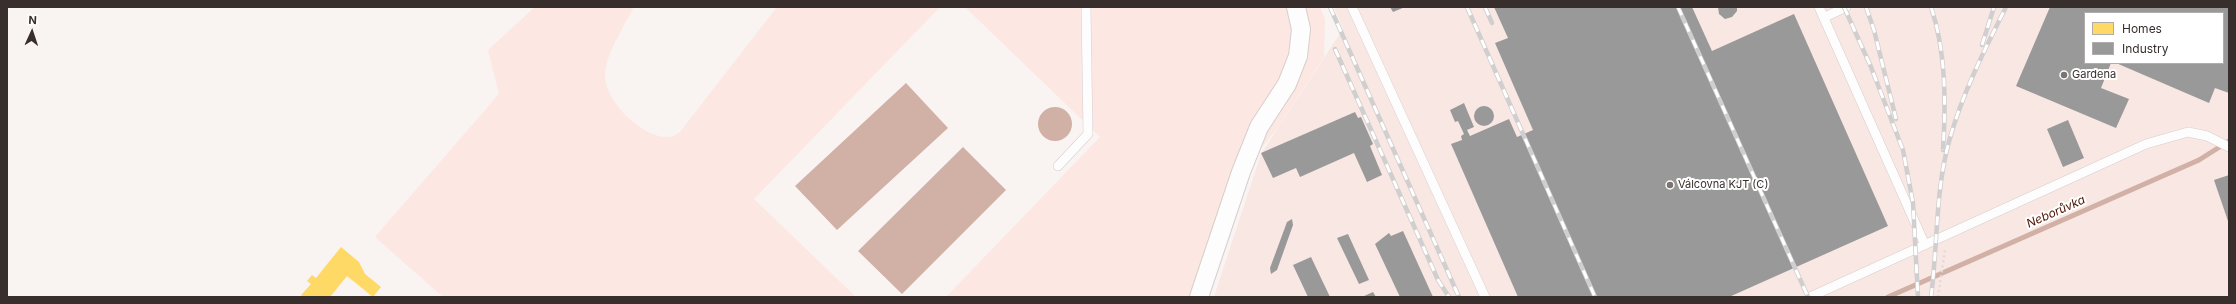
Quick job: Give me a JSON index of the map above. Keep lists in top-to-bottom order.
{
  "water": ["Neborůvka"],
  "places": ["Gardena", "Válcovna KJT (C)"],
  "legend": ["Homes", "Industry"],
  "north": "top"
}
